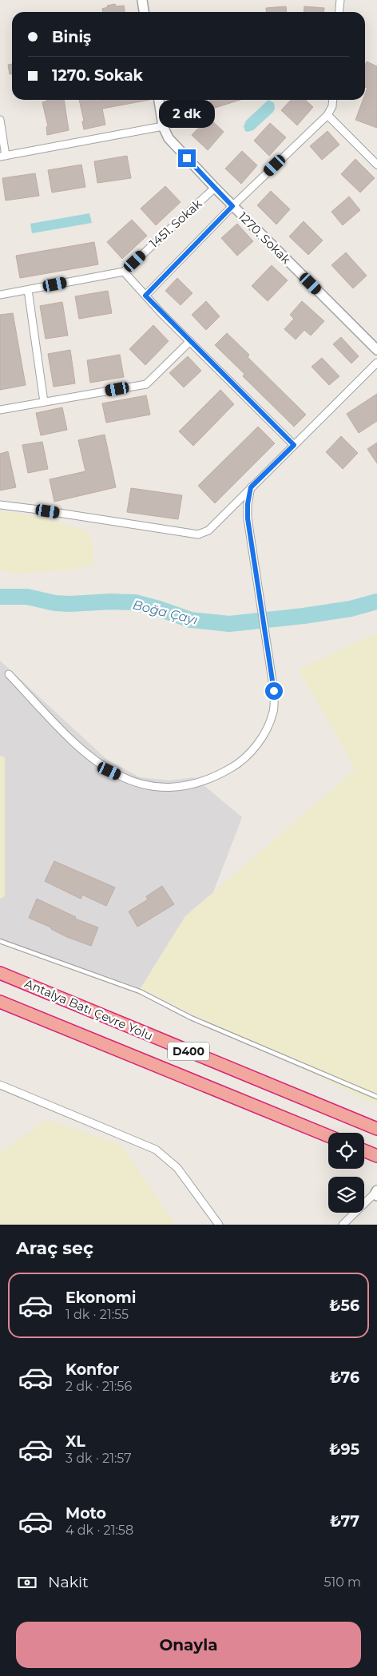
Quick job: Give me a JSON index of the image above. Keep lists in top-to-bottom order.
{
  "streets": {
    "highway": ["Antalya Batı Çevre Yolu", "D400"],
    "street": ["1451. Sokak", "1270. Sokak"]
  },
  "crossings": [
    ["1451. Sokak", "1270. Sokak"]
  ],
  "water": ["Boğa Çayı"],
  "page": {
    "banner": ["Biniş", "1270. Sokak"],
    "bubble": "2 dk",
    "heading": "Araç seç",
    "list": [
      {
        "name": "Ekonomi",
        "note": "1 dk · 21:55",
        "value": "₺56"
      },
      {
        "name": "Konfor",
        "note": "2 dk · 21:56",
        "value": "₺76"
      },
      {
        "name": "XL",
        "note": "3 dk · 21:57",
        "value": "₺95"
      },
      {
        "name": "Moto",
        "note": "4 dk · 21:58",
        "value": "₺77"
      }
    ],
    "pay": ["Nakit", "510 m"],
    "buttons": "Onayla"
  }
}
